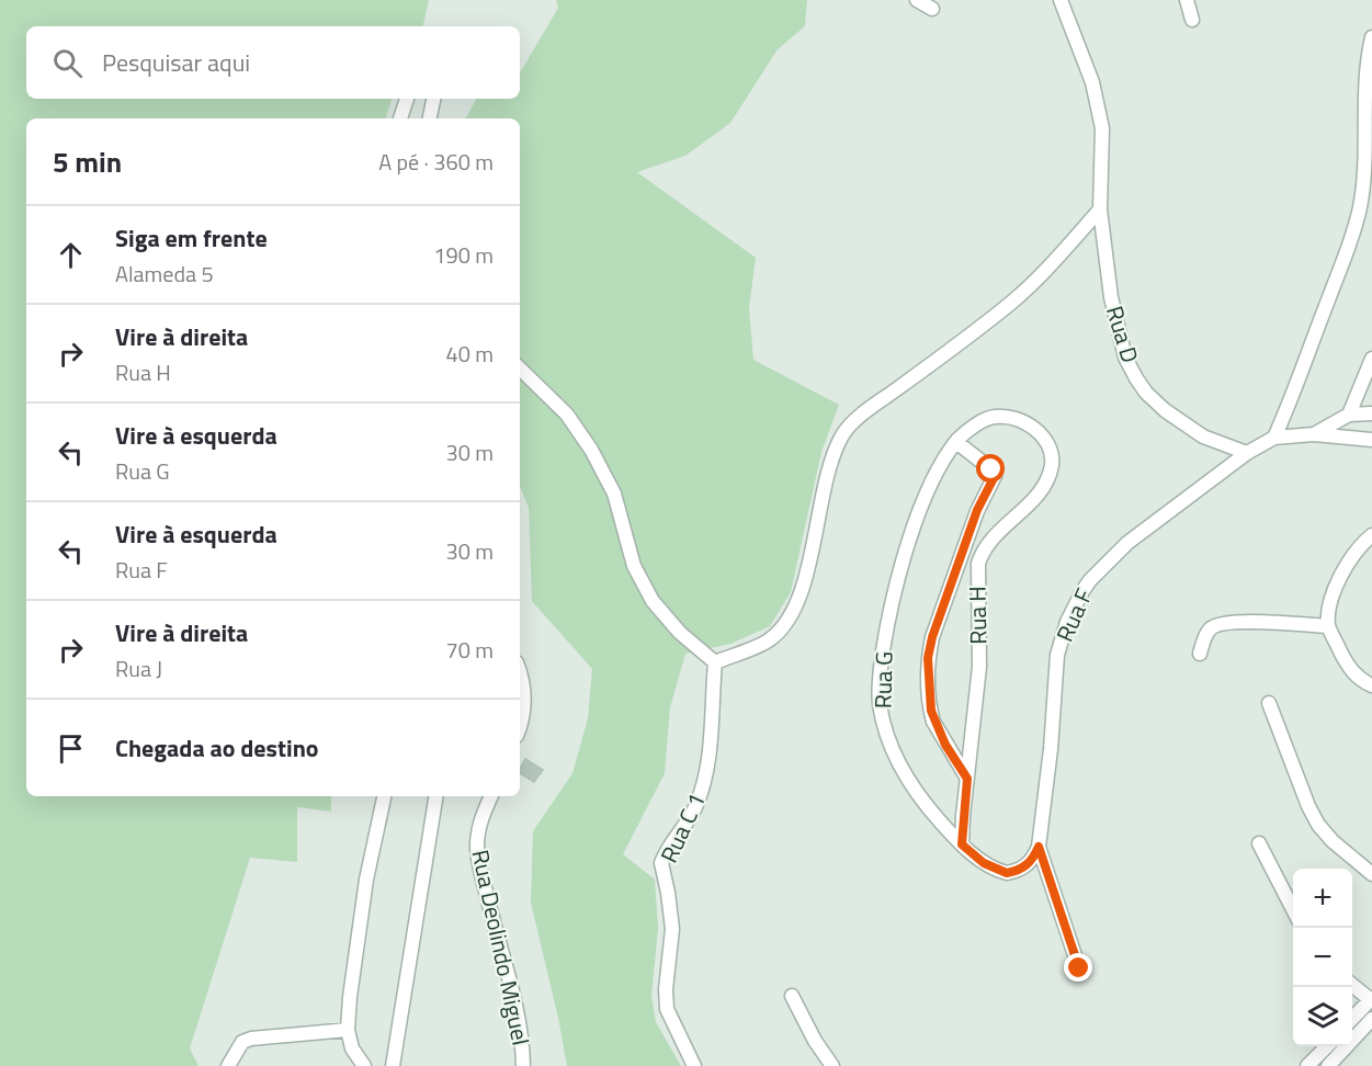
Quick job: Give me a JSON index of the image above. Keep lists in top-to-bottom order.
{
  "streets": {
    "street": [
      "Rua D",
      "Rua H",
      "Rua F",
      "Rua G",
      "Rua C 1",
      "Rua Deolindo Miguel"
    ]
  },
  "crossings": [
    ["Rua D", "Rua F"],
    ["Rua H", "Rua G"],
    ["Rua F", "Rua G"]
  ],
  "page": {
    "search": "Pesquisar aqui",
    "heading": ["5 min", "A pé · 360 m"],
    "list": [
      ["Siga em frente", "Alameda 5", "190 m"],
      ["Vire à direita", "Rua H", "40 m"],
      ["Vire à esquerda", "Rua G", "30 m"],
      ["Vire à esquerda", "Rua F", "30 m"],
      ["Vire à direita", "Rua J", "70 m"],
      "Chegada ao destino"
    ],
    "map_buttons": ["+", "−"]
  }
}
